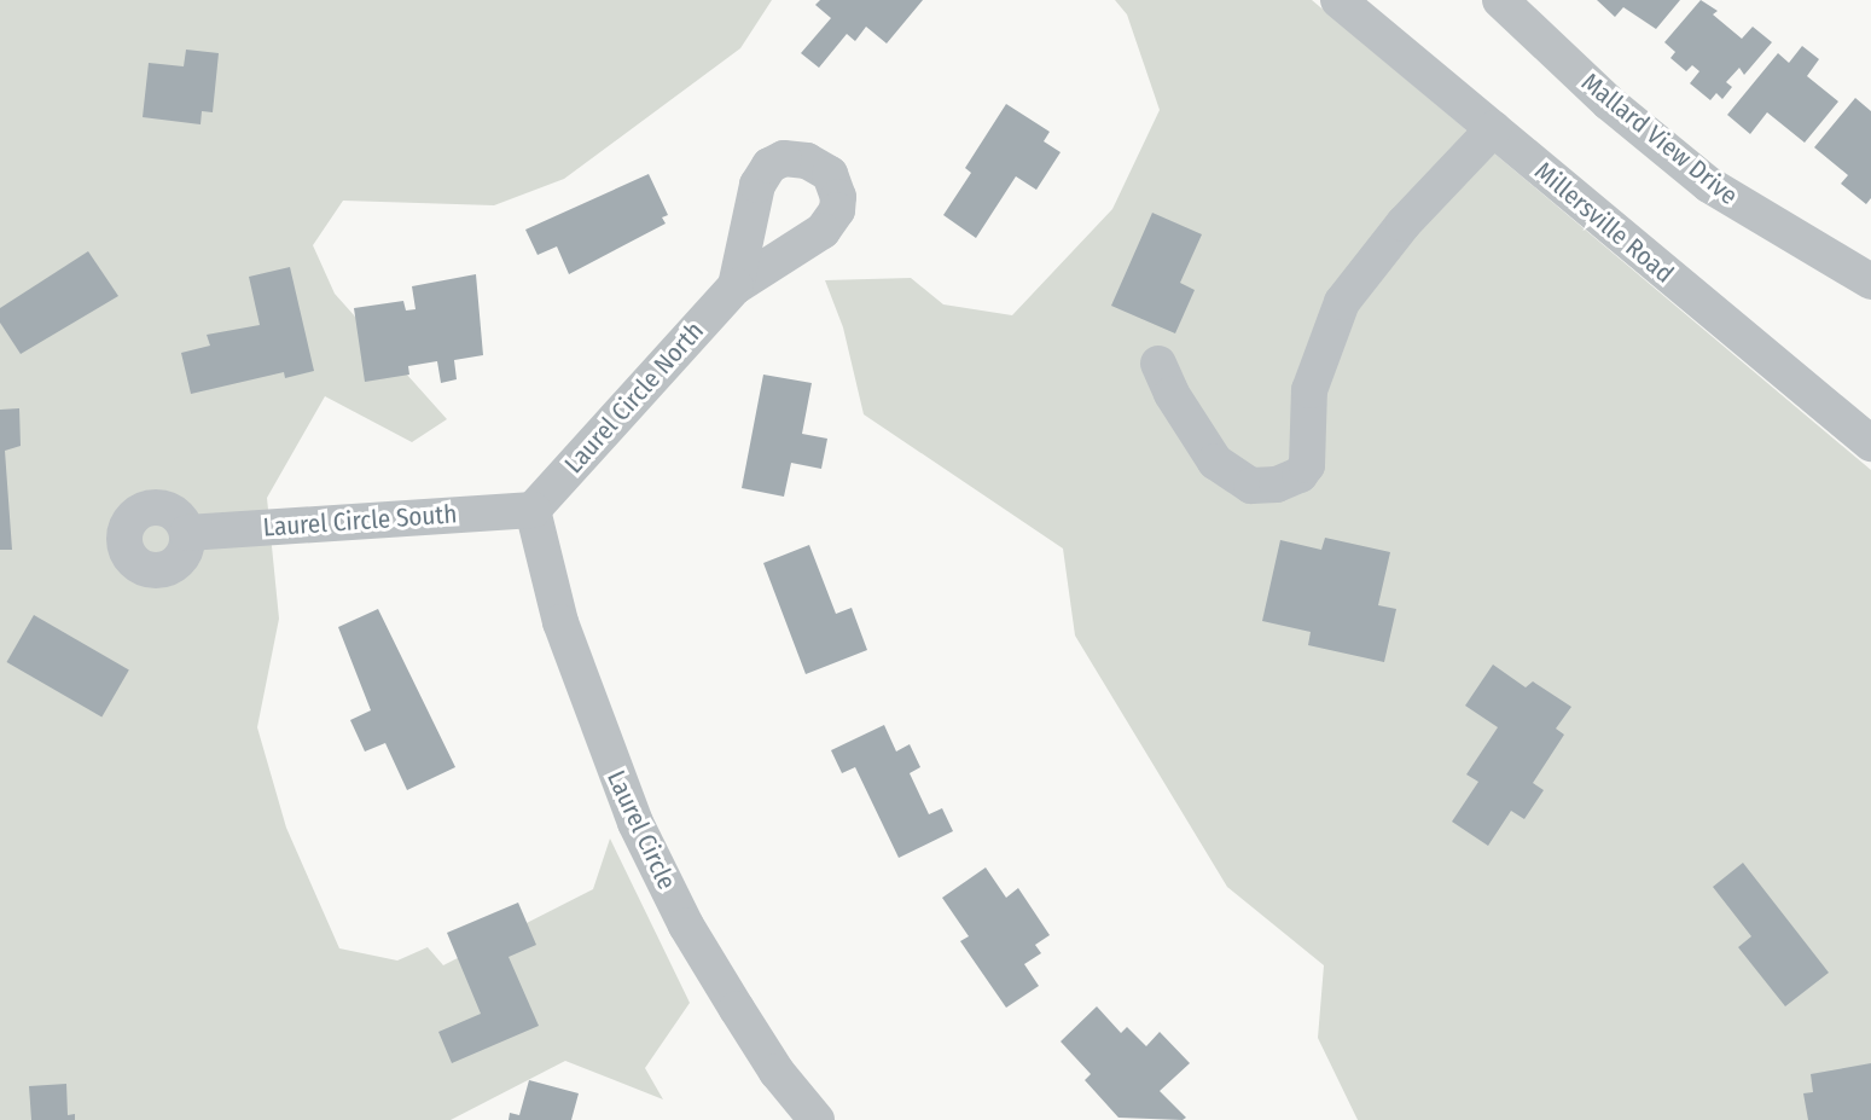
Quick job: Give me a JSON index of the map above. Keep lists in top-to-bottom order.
{
  "streets": {
    "street": [
      "Mallard View Drive",
      "Millersville Road",
      "Laurel Circle North",
      "Laurel Circle South",
      "Laurel Circle"
    ]
  },
  "crossings": [
    ["Laurel Circle North", "Laurel Circle South"],
    ["Laurel Circle North", "Laurel Circle"],
    ["Laurel Circle South", "Laurel Circle"]
  ]
}
